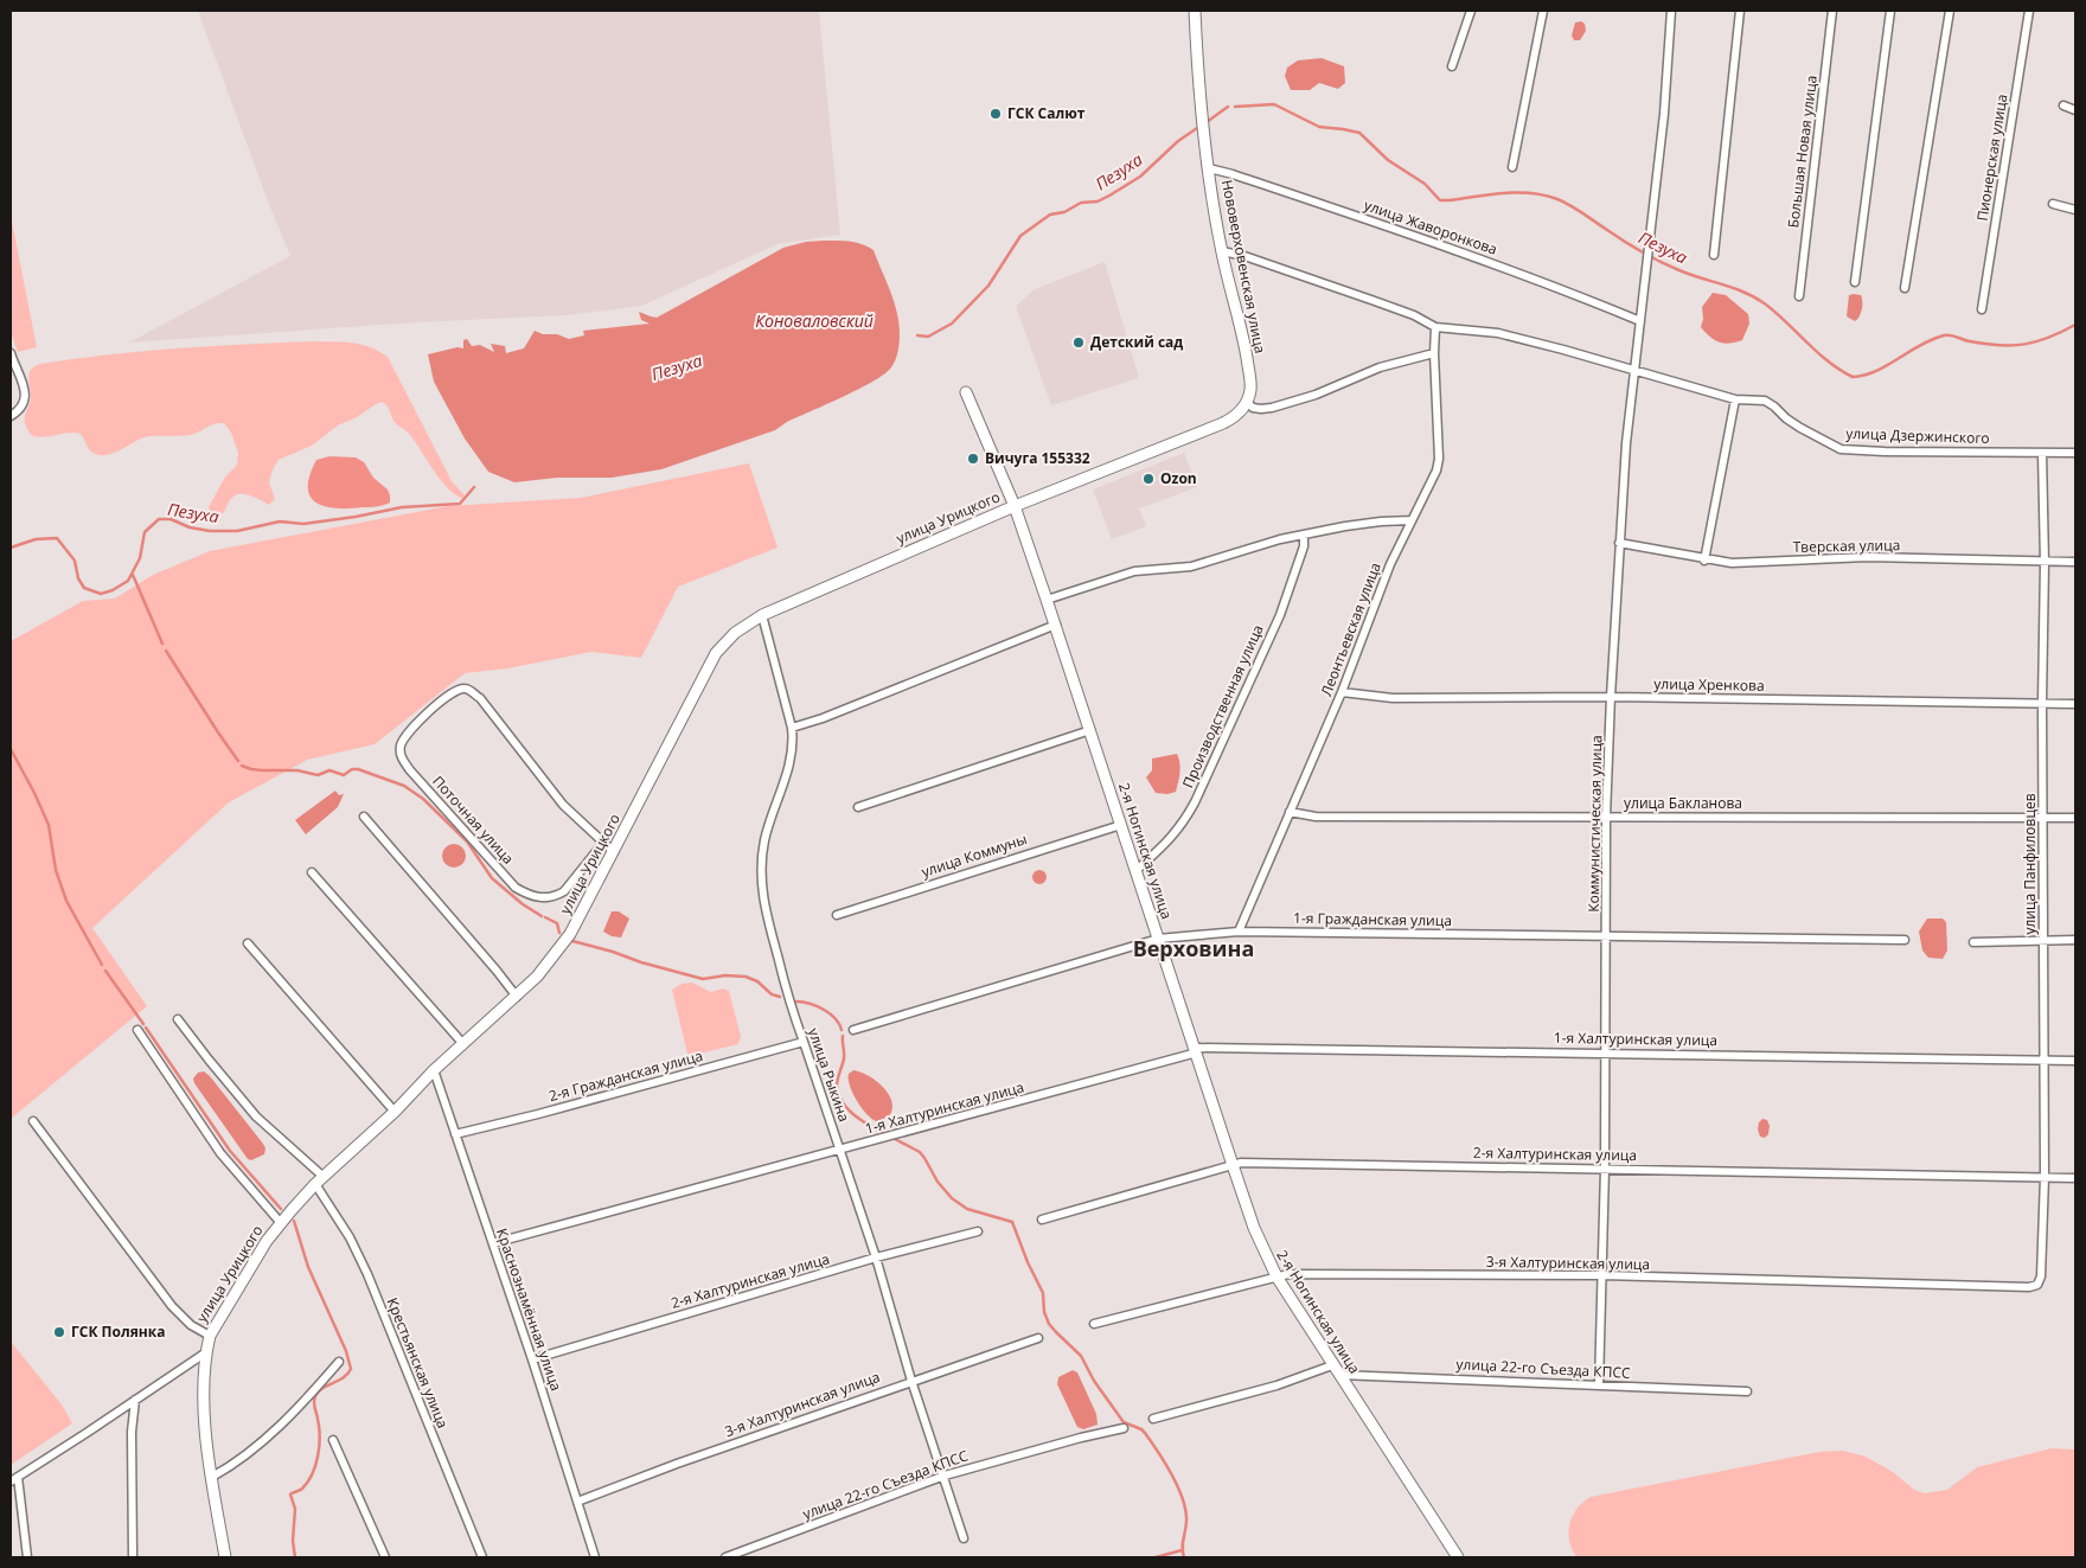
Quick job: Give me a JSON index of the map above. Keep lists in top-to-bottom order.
{
  "streets": {
    "main road": ["Нововерховенская улица", "улица Урицкого", "2-я Ногинская улица"],
    "street": [
      "Большая Новая улица",
      "Пионерская улица",
      "улица Жаворонкова",
      "улица Дзержинского",
      "Тверская улица",
      "Леонтьевская улица",
      "улица Хренкова",
      "Производственная улица",
      "улица Бакланова",
      "Поточная улица",
      "Коммунистическая улица",
      "улица Коммуны",
      "улица Панфиловцев",
      "1-я Гражданская улица",
      "1-я Халтуринская улица",
      "улица Рыкина",
      "2-я Гражданская улица",
      "2-я Халтуринская улица",
      "3-я Халтуринская улица",
      "Краснознамённая улица",
      "Крестьянская улица",
      "улица 22-го Съезда КПСС"
    ]
  },
  "crossings": [
    ["улица Жаворонкова", "Нововерховенская улица"],
    ["улица Жаворонкова", "Коммунистическая улица"],
    ["Нововерховенская улица", "улица Урицкого"],
    ["улица Дзержинского", "Леонтьевская улица"],
    ["улица Дзержинского", "Коммунистическая улица"],
    ["улица Дзержинского", "улица Панфиловцев"],
    ["улица Урицкого", "2-я Ногинская улица"],
    ["улица Урицкого", "улица Рыкина"],
    ["улица Урицкого", "Краснознамённая улица"],
    ["улица Урицкого", "Крестьянская улица"],
    ["Тверская улица", "Коммунистическая улица"],
    ["Тверская улица", "улица Панфиловцев"],
    ["Леонтьевская улица", "улица Хренкова"],
    ["Леонтьевская улица", "улица Бакланова"],
    ["Леонтьевская улица", "1-я Гражданская улица"],
    ["улица Хренкова", "Коммунистическая улица"],
    ["улица Хренкова", "улица Панфиловцев"],
    ["Производственная улица", "2-я Ногинская улица"],
    ["улица Бакланова", "Коммунистическая улица"],
    ["улица Бакланова", "улица Панфиловцев"],
    ["Коммунистическая улица", "1-я Гражданская улица"],
    ["Коммунистическая улица", "1-я Халтуринская улица"],
    ["Коммунистическая улица", "2-я Халтуринская улица"],
    ["Коммунистическая улица", "3-я Халтуринская улица"],
    ["Коммунистическая улица", "улица 22-го Съезда КПСС"],
    ["2-я Ногинская улица", "улица Коммуны"],
    ["2-я Ногинская улица", "1-я Гражданская улица"],
    ["2-я Ногинская улица", "1-я Халтуринская улица"],
    ["2-я Ногинская улица", "2-я Халтуринская улица"],
    ["2-я Ногинская улица", "3-я Халтуринская улица"],
    ["2-я Ногинская улица", "улица 22-го Съезда КПСС"],
    ["улица Панфиловцев", "1-я Халтуринская улица"],
    ["улица Панфиловцев", "2-я Халтуринская улица"],
    ["улица Панфиловцев", "3-я Халтуринская улица"],
    ["1-я Халтуринская улица", "улица Рыкина"],
    ["1-я Халтуринская улица", "Краснознамённая улица"],
    ["улица Рыкина", "2-я Гражданская улица"],
    ["улица Рыкина", "2-я Халтуринская улица"],
    ["улица Рыкина", "3-я Халтуринская улица"],
    ["улица Рыкина", "улица 22-го Съезда КПСС"],
    ["2-я Гражданская улица", "Краснознамённая улица"],
    ["2-я Халтуринская улица", "Краснознамённая улица"],
    ["3-я Халтуринская улица", "Краснознамённая улица"]
  ],
  "districts": ["Верховина"],
  "water": ["Пезуха", "Коноваловский"],
  "places": [
    "ГСК Салют",
    "Детский сад",
    "Вичуга 155332",
    "Ozon",
    "ГСК Полянка"
  ]
}
